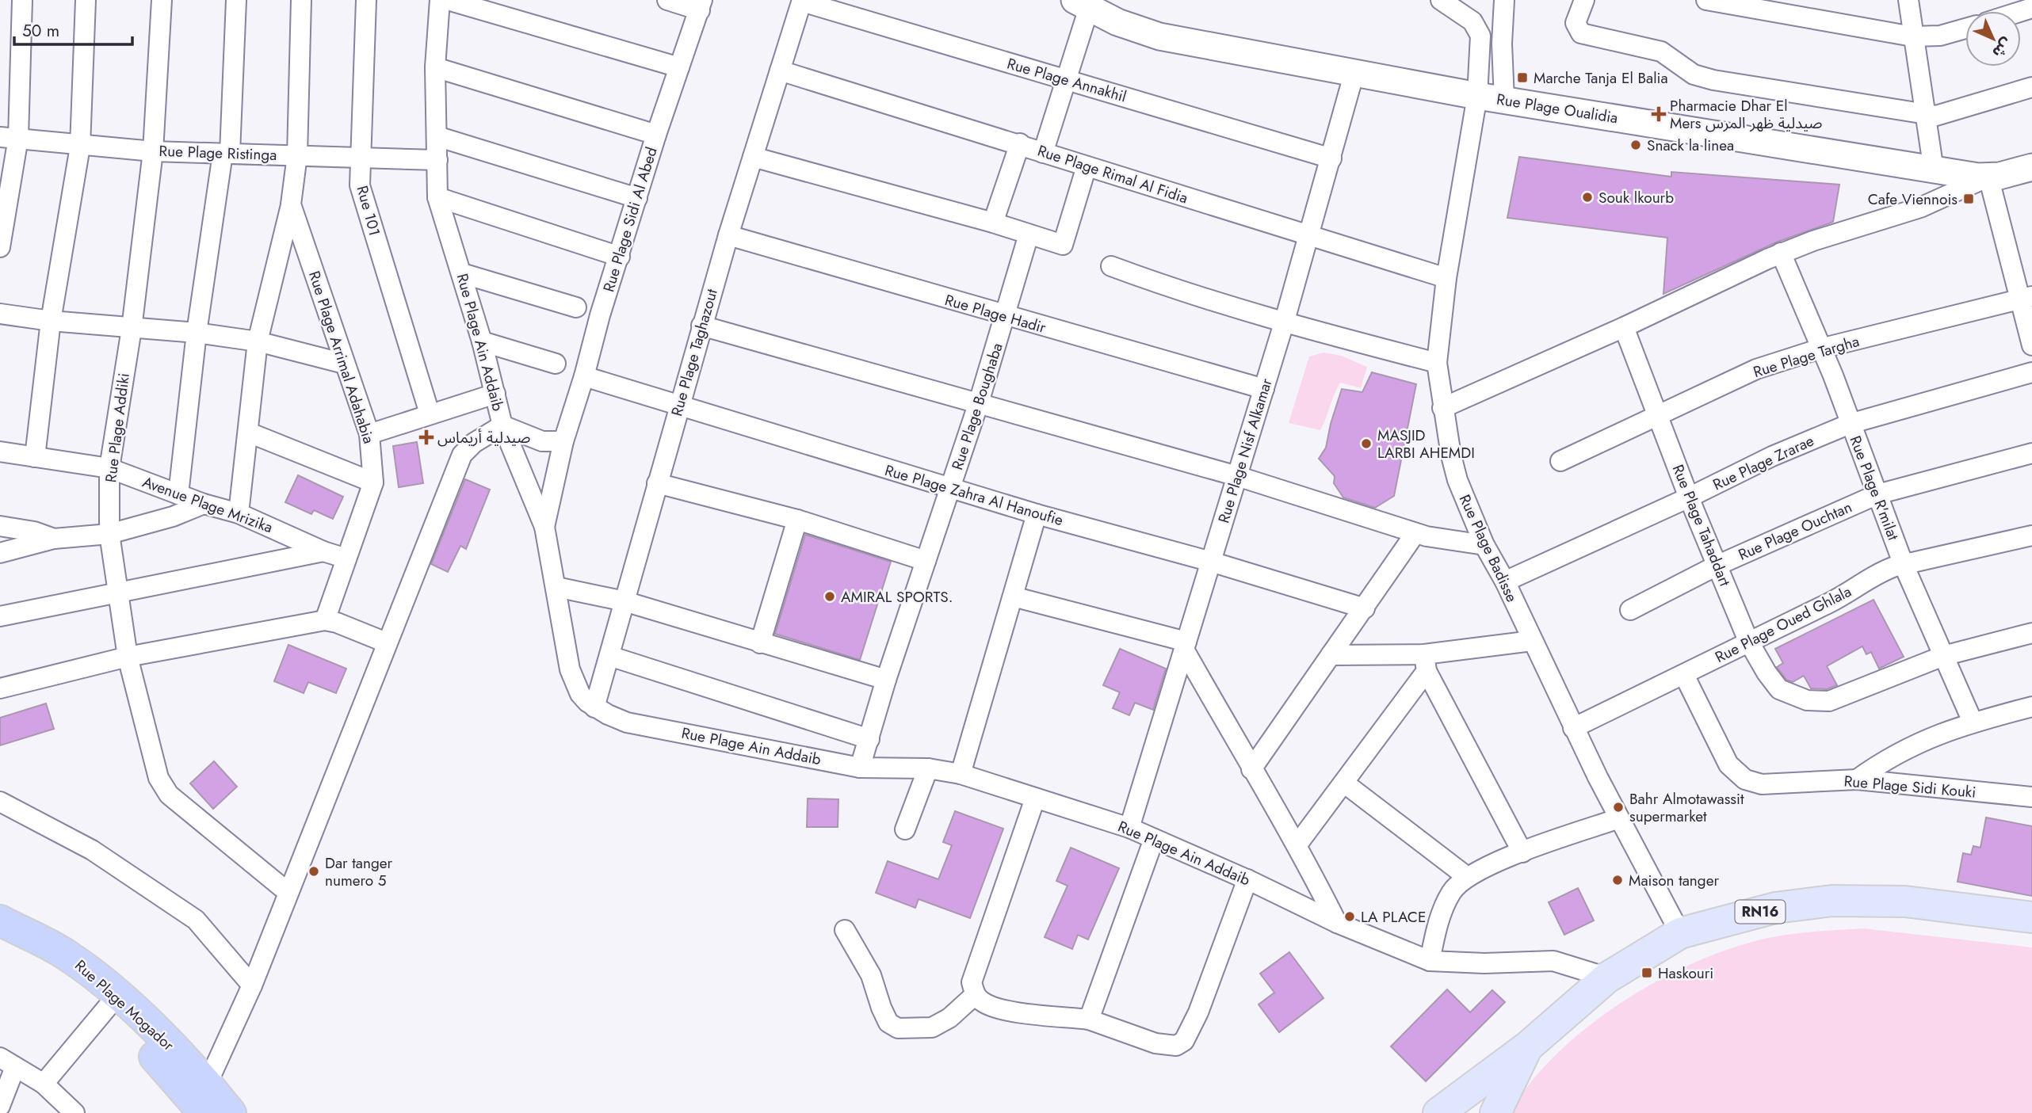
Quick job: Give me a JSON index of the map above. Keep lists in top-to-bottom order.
{
  "streets": {
    "highway": ["Rue Plage Mogador"],
    "main road": ["RN16"],
    "street": [
      "Rue Plage Annakhil",
      "Rue Plage Oualidia",
      "Rue Plage Ristinga",
      "Rue Plage Rimal Al Fidia",
      "Rue 101",
      "Rue Plage Sidi Al Abed",
      "Rue Plage Hadir",
      "Rue Plage Ain Addaib",
      "Rue Plage Taghazout",
      "Rue Plage Targha",
      "Rue Plage Arrimal Adahabia",
      "Rue Plage Boughaba",
      "Rue Plage Addiki",
      "Rue Plage Nisf Alkamar",
      "Rue Plage Zrarae",
      "Rue Plage R'milat",
      "Rue Plage Zahra Al Hanoufie",
      "Avenue Plage Mrizika",
      "Rue Plage Tahaddart",
      "Rue Plage Ouchtan",
      "Rue Plage Badisse",
      "Rue Plage Oued Ghlala",
      "Rue Plage Sidi Kouki"
    ]
  },
  "crossings": [
    ["Rue Plage Annakhil", "Rue Plage Taghazout"],
    ["Rue Plage Annakhil", "Rue Plage Nisf Alkamar"],
    ["Rue Plage Oualidia", "Rue Plage Nisf Alkamar"],
    ["Rue Plage Oualidia", "Rue Plage Badisse"],
    ["Rue Plage Ristinga", "Rue 101"],
    ["Rue Plage Ristinga", "Rue Plage Ain Addaib"],
    ["Rue Plage Ristinga", "Rue Plage Arrimal Adahabia"],
    ["Rue Plage Ristinga", "Rue Plage Addiki"],
    ["Rue Plage Rimal Al Fidia", "Rue Plage Taghazout"],
    ["Rue Plage Rimal Al Fidia", "Rue Plage Nisf Alkamar"],
    ["Rue Plage Rimal Al Fidia", "Rue Plage Badisse"],
    ["Rue Plage Sidi Al Abed", "Rue Plage Ain Addaib"],
    ["Rue Plage Sidi Al Abed", "Rue Plage Zahra Al Hanoufie"],
    ["Rue Plage Hadir", "Rue Plage Taghazout"],
    ["Rue Plage Hadir", "Rue Plage Boughaba"],
    ["Rue Plage Hadir", "Rue Plage Nisf Alkamar"],
    ["Rue Plage Ain Addaib", "Rue Plage Taghazout"],
    ["Rue Plage Ain Addaib", "Rue Plage Boughaba"],
    ["Rue Plage Ain Addaib", "Rue Plage Nisf Alkamar"],
    ["Rue Plage Ain Addaib", "RN16"],
    ["Rue Plage Taghazout", "Rue Plage Zahra Al Hanoufie"],
    ["Rue Plage Targha", "Rue Plage R'milat"],
    ["Rue Plage Targha", "Rue Plage Tahaddart"],
    ["Rue Plage Arrimal Adahabia", "Avenue Plage Mrizika"],
    ["Rue Plage Boughaba", "Rue Plage Zahra Al Hanoufie"],
    ["Rue Plage Addiki", "Avenue Plage Mrizika"],
    ["Rue Plage Nisf Alkamar", "Rue Plage Zahra Al Hanoufie"],
    ["Rue Plage Zrarae", "Rue Plage R'milat"],
    ["Rue Plage Zrarae", "Rue Plage Tahaddart"],
    ["Rue Plage Zrarae", "Rue Plage Badisse"],
    ["Rue Plage R'milat", "Rue Plage Tahaddart"],
    ["Rue Plage R'milat", "Rue Plage Ouchtan"],
    ["Rue Plage R'milat", "Rue Plage Oued Ghlala"],
    ["Rue Plage Tahaddart", "Rue Plage Ouchtan"],
    ["Rue Plage Tahaddart", "Rue Plage Oued Ghlala"],
    ["Rue Plage Badisse", "Rue Plage Oued Ghlala"],
    ["Rue Plage Badisse", "RN16"],
    ["Rue Plage Oued Ghlala", "Rue Plage Sidi Kouki"]
  ],
  "places": {
    "transit": ["Marche Tanja El Balia", "Cafe Viennois", "Haskouri"],
    "health": ["Pharmacie Dhar El Mers صيدلية ظهر المرس", "صيدلية أريماس"],
    "other": [
      "Snack la linea",
      "Souk lkourb",
      "MASJID LARBI AHEMDI",
      "AMIRAL SPORTS.",
      "Bahr Almotawassit supermarket",
      "Dar tanger numero 5",
      "Maison tanger",
      "LA PLACE"
    ]
  },
  "scale_bar": "50 m",
  "north": "bottom right"
}
